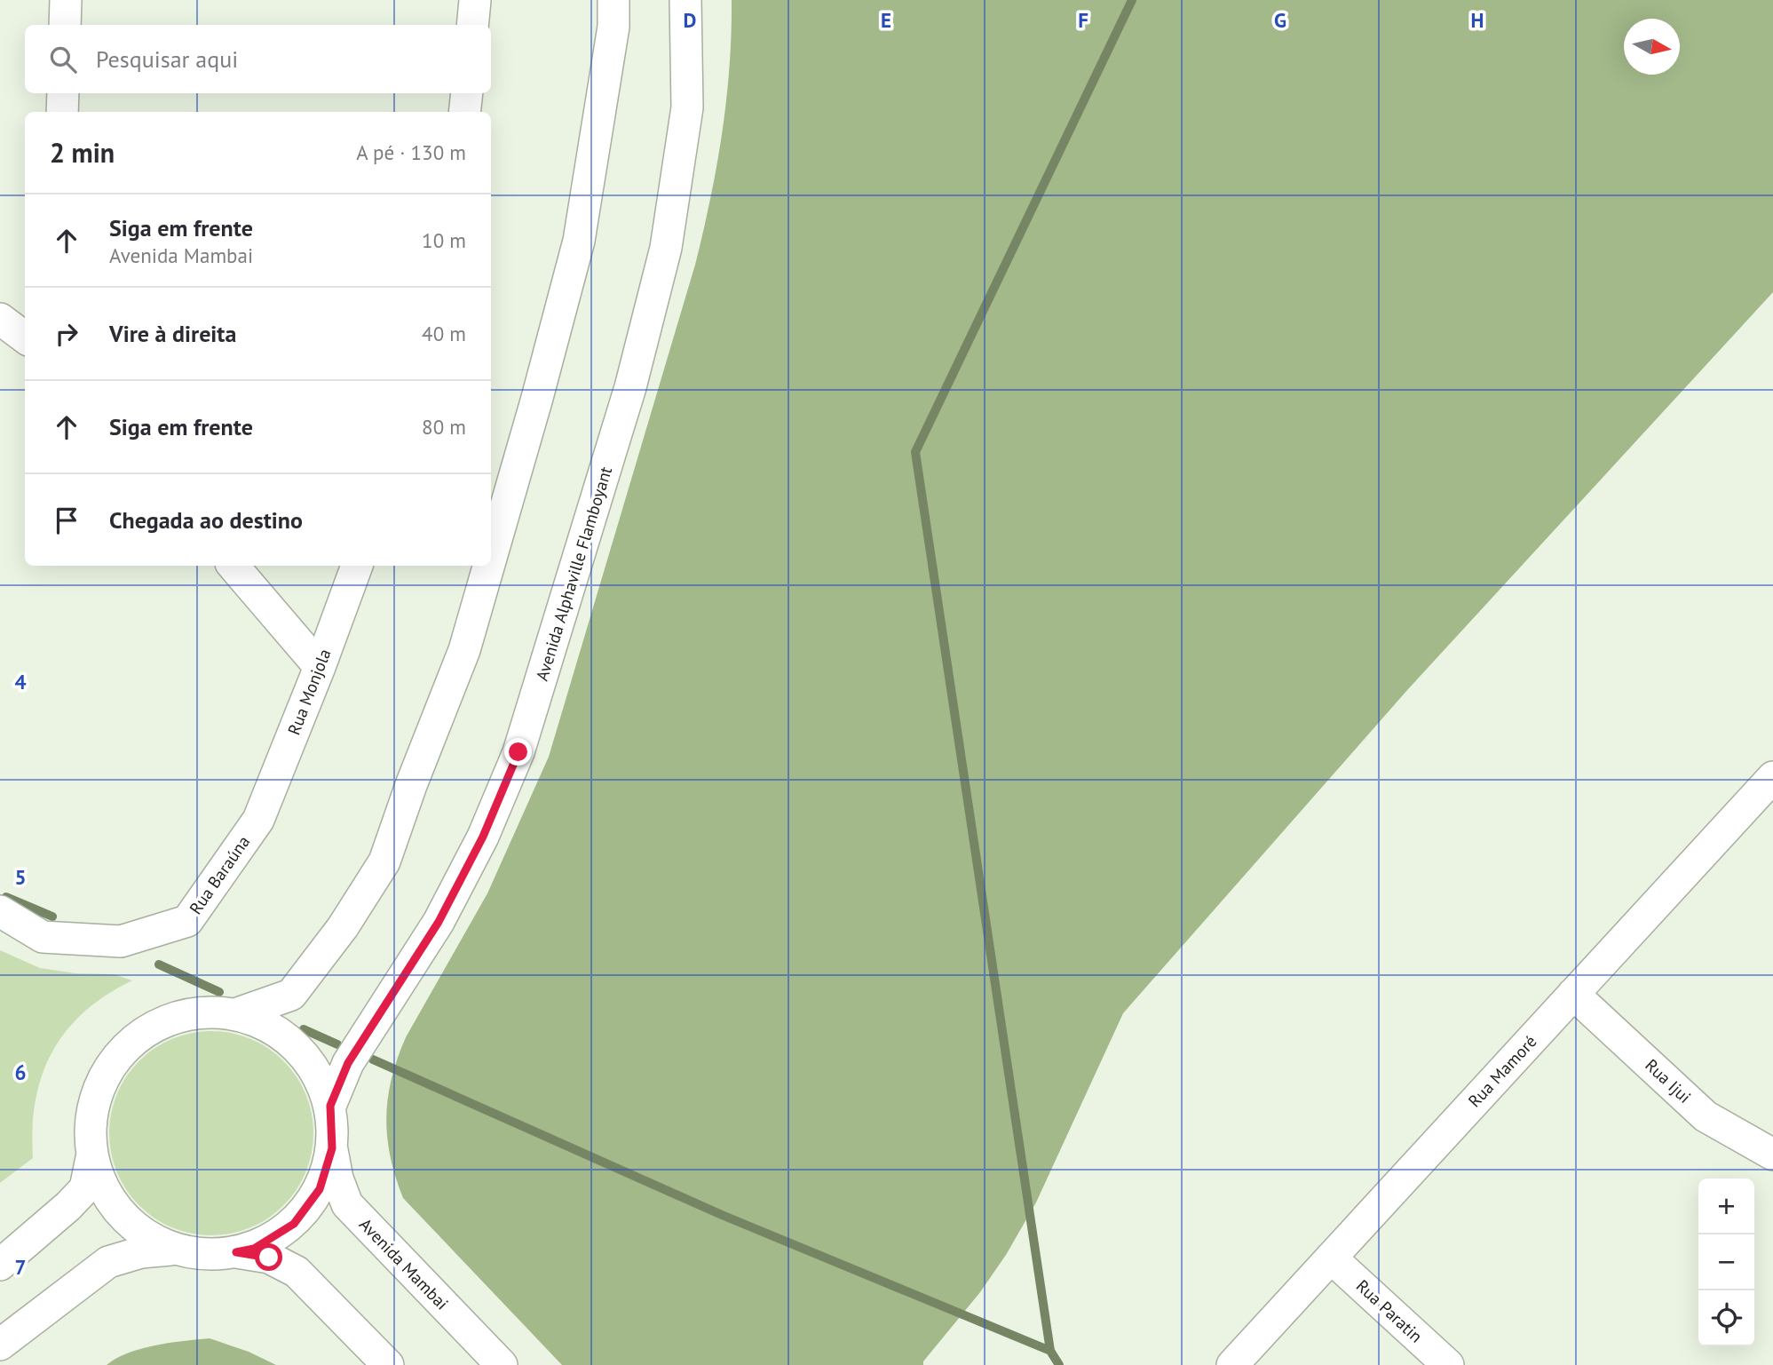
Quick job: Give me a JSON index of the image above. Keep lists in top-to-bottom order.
{
  "streets": {
    "street": [
      "Avenida Alphaville Flamboyant",
      "Rua Monjola",
      "Rua Baraúna",
      "Rua Mamoré",
      "Rua Ijui",
      "Avenida Mambai",
      "Rua Paratin"
    ]
  },
  "crossings": [
    ["Rua Monjola", "Rua Baraúna"],
    ["Rua Mamoré", "Rua Ijui"],
    ["Rua Mamoré", "Rua Paratin"]
  ],
  "north": "right",
  "page": {
    "search": "Pesquisar aqui",
    "heading": ["2 min", "A pé · 130 m"],
    "list": [
      ["Siga em frente", "Avenida Mambai", "10 m"],
      ["Vire à direita", "40 m"],
      ["Siga em frente", "80 m"],
      "Chegada ao destino"
    ],
    "map_buttons": ["+", "−"]
  },
  "grid": {
    "columns": [
      "D",
      "E",
      "F",
      "G",
      "H"
    ],
    "rows": [
      "4",
      "5",
      "6",
      "7"
    ]
  }
}
